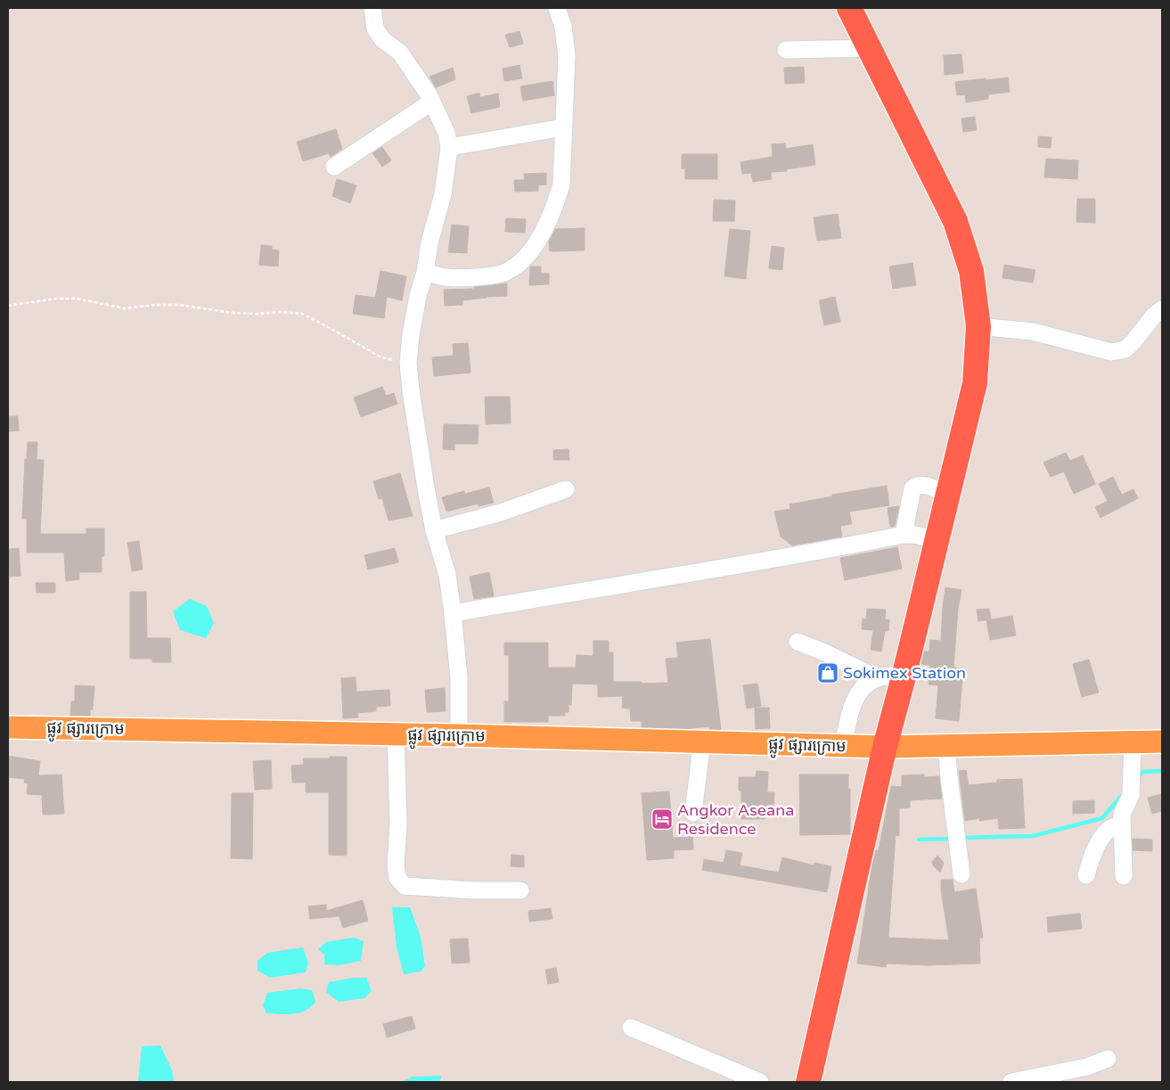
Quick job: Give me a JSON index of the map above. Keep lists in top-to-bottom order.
{
  "streets": {
    "main road": ["ផ្លូវ ផ្សារក្រោម"]
  },
  "places": {
    "shop": ["Sokimex Station"],
    "hotel": ["Angkor Aseana Residence"]
  }
}
